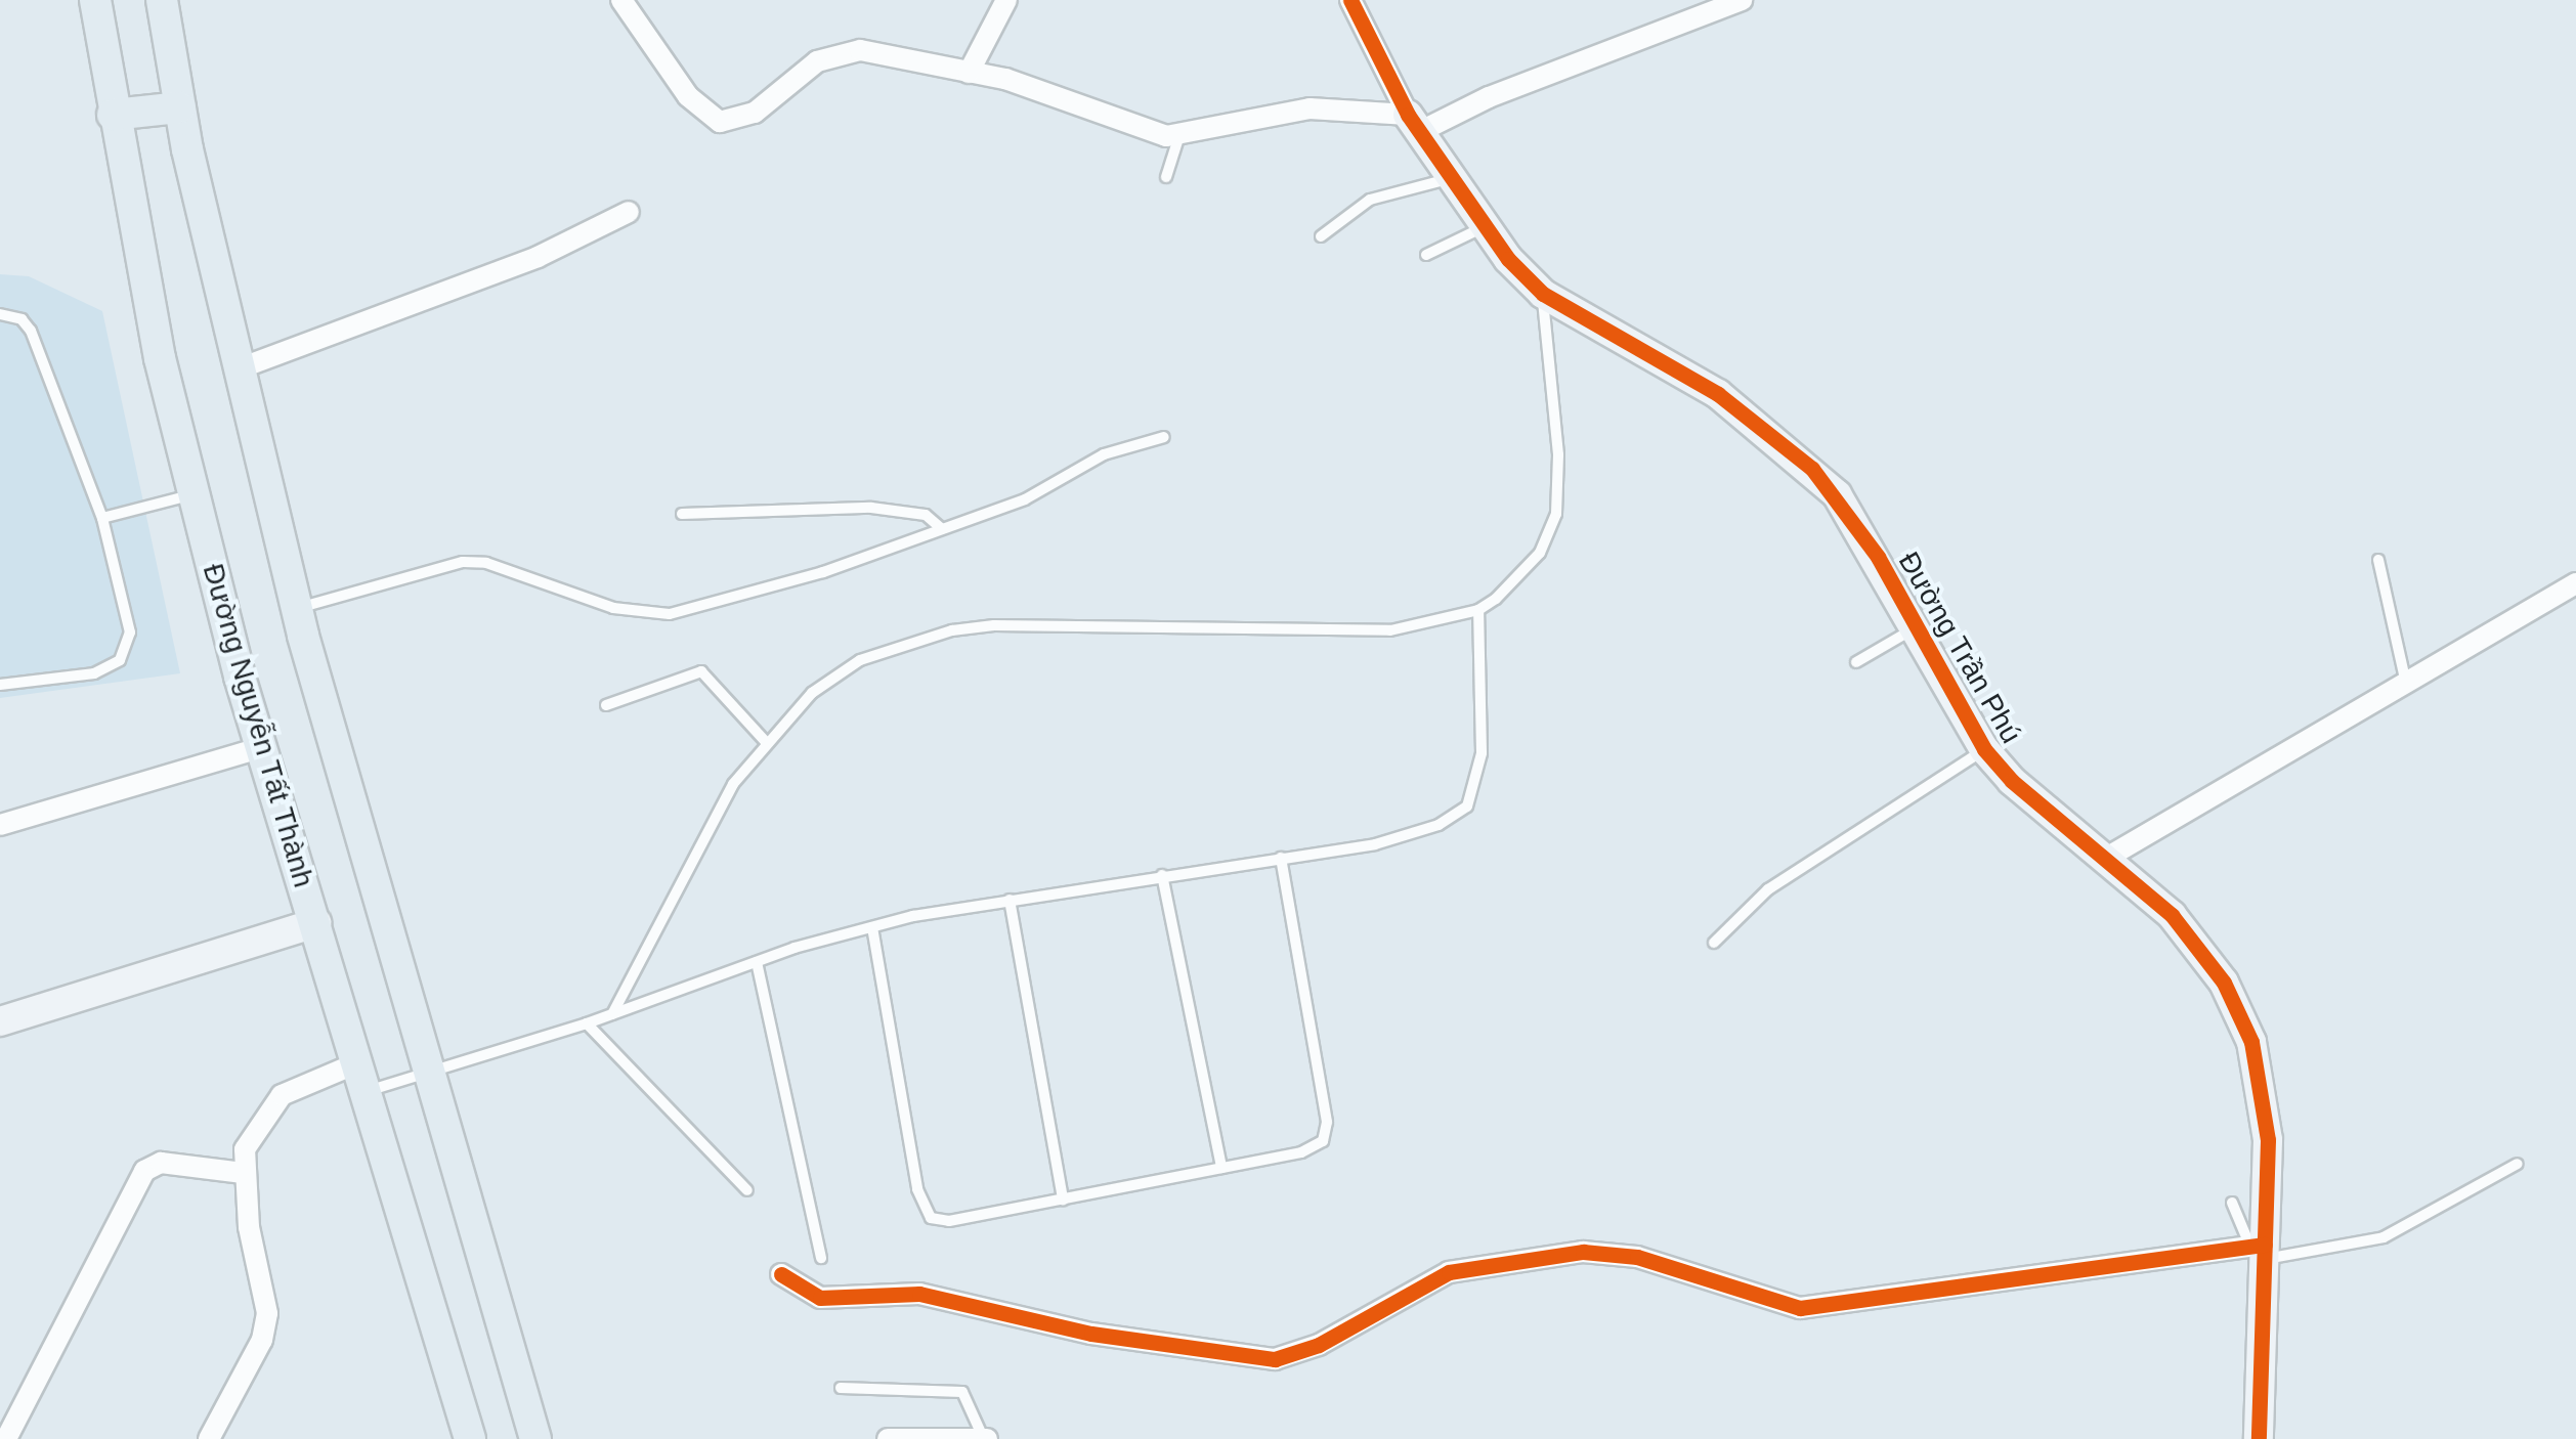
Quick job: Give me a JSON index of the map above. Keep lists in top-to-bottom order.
{
  "streets": {
    "main road": ["Đường Nguyễn Tất Thành"],
    "street": ["Đường Trần Phú"]
  }
}
